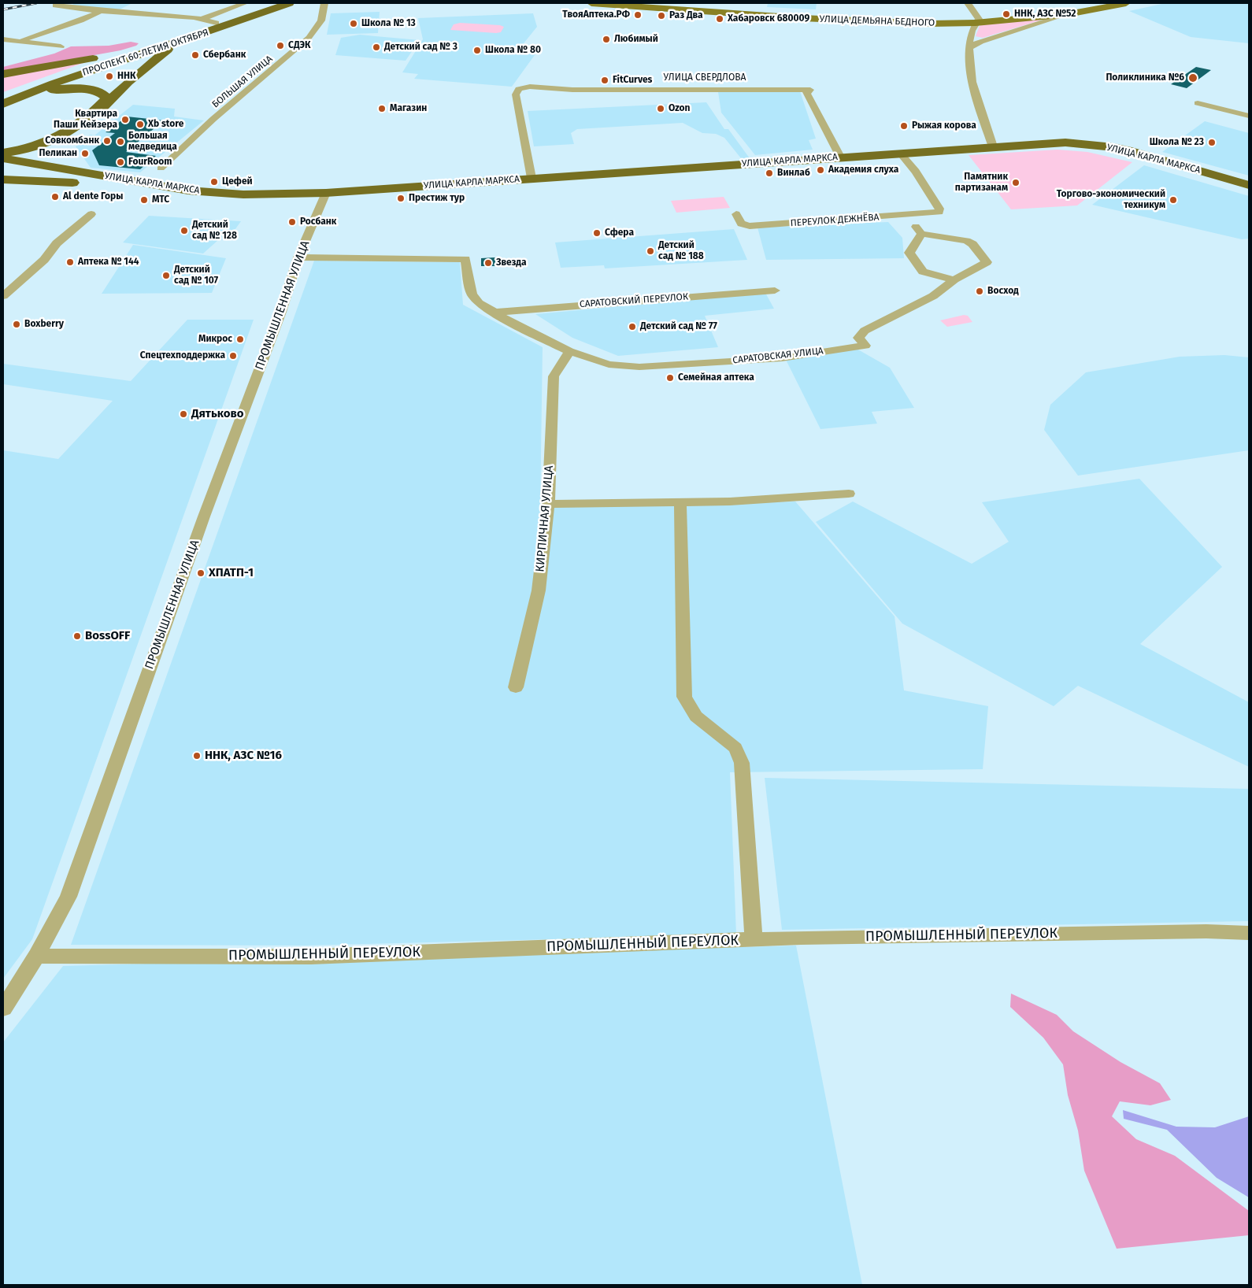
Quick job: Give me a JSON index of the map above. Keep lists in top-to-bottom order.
{
  "streets": {
    "highway": ["ПРОСПЕКТ 60-ЛЕТИЯ ОКТЯБРЯ", "УЛИЦА КАРЛА МАРКСА"],
    "main road": ["УЛИЦА ДЕМЬЯНА БЕДНОГО"],
    "street": [
      "УЛИЦА СВЕРДЛОВА",
      "БОЛЬШАЯ УЛИЦА",
      "ПЕРЕУЛОК ДЕЖНЁВА",
      "САРАТОВСКИЙ ПЕРЕУЛОК",
      "ПРОМЫШЛЕННАЯ УЛИЦА",
      "САРАТОВСКАЯ УЛИЦА",
      "КИРПИЧНАЯ УЛИЦА",
      "ПРОМЫШЛЕННЫЙ ПЕРЕУЛОК"
    ]
  },
  "crossings": [
    ["УЛИЦА СВЕРДЛОВА", "УЛИЦА КАРЛА МАРКСА"],
    ["УЛИЦА КАРЛА МАРКСА", "ПЕРЕУЛОК ДЕЖНЁВА"],
    ["УЛИЦА КАРЛА МАРКСА", "ПРОМЫШЛЕННАЯ УЛИЦА"],
    ["ПРОМЫШЛЕННАЯ УЛИЦА", "ПРОМЫШЛЕННЫЙ ПЕРЕУЛОК"],
    ["САРАТОВСКАЯ УЛИЦА", "КИРПИЧНАЯ УЛИЦА"]
  ],
  "places": [
    "ННК, АЗС №52",
    "ТвояАптека.РФ",
    "Раз Два",
    "Хабаровск 680009",
    "Школа № 13",
    "Любимый",
    "СДЭК",
    "Детский сад № 3",
    "Школа № 80",
    "Сбербанк",
    "ННК",
    "Поликлиника №6",
    "FitCurves",
    "Магазин",
    "Ozon",
    "Квартира Паши Кейзера",
    "Xb store",
    "Рыжая корова",
    "Совкомбанк",
    "Большая медведица",
    "Школа № 23",
    "Пеликан",
    "FourRoom",
    "Академия слуха",
    "Винлаб",
    "Цефей",
    "Памятник партизанам",
    "Al dente Горы",
    "Престиж тур",
    "МТС",
    "Торгово-экономический техникум",
    "Росбанк",
    "Детский сад № 128",
    "Сфера",
    "Детский сад № 188",
    "Аптека № 144",
    "Звезда",
    "Детский сад № 107",
    "Восход",
    "Boxberry",
    "Детский сад № 77",
    "Микрос",
    "Спецтехподдержка",
    "Семейная аптека",
    "Дятьково",
    "ХПАТП-1",
    "BossOFF",
    "ННК, АЗС №16"
  ]
}
